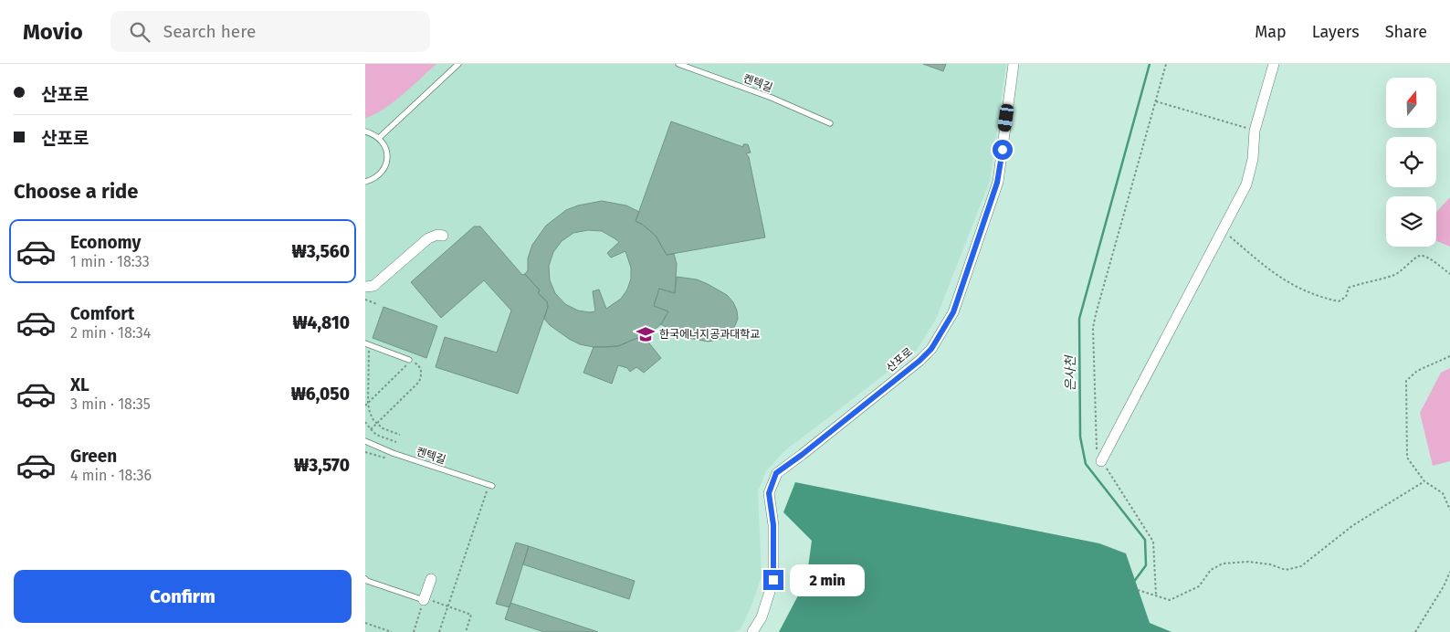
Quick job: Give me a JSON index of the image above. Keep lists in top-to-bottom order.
{
  "streets": {
    "street": ["산포로"],
    "lane": ["켄텍길"]
  },
  "water": ["은사천"],
  "places": {
    "school or university": ["한국에너지공과대학교"]
  },
  "north": "top",
  "page": {
    "header": "Movio",
    "search": "Search here",
    "nav": ["Map", "Layers", "Share"],
    "banner": ["산포로", "산포로"],
    "heading": "Choose a ride",
    "list": [
      {
        "name": "Economy",
        "note": "1 min · 18:33",
        "value": "₩3,560"
      },
      {
        "name": "Comfort",
        "note": "2 min · 18:34",
        "value": "₩4,810"
      },
      {
        "name": "XL",
        "note": "3 min · 18:35",
        "value": "₩6,050"
      },
      {
        "name": "Green",
        "note": "4 min · 18:36",
        "value": "₩3,570"
      }
    ],
    "buttons": "Confirm",
    "bubble": "2 min"
  }
}
